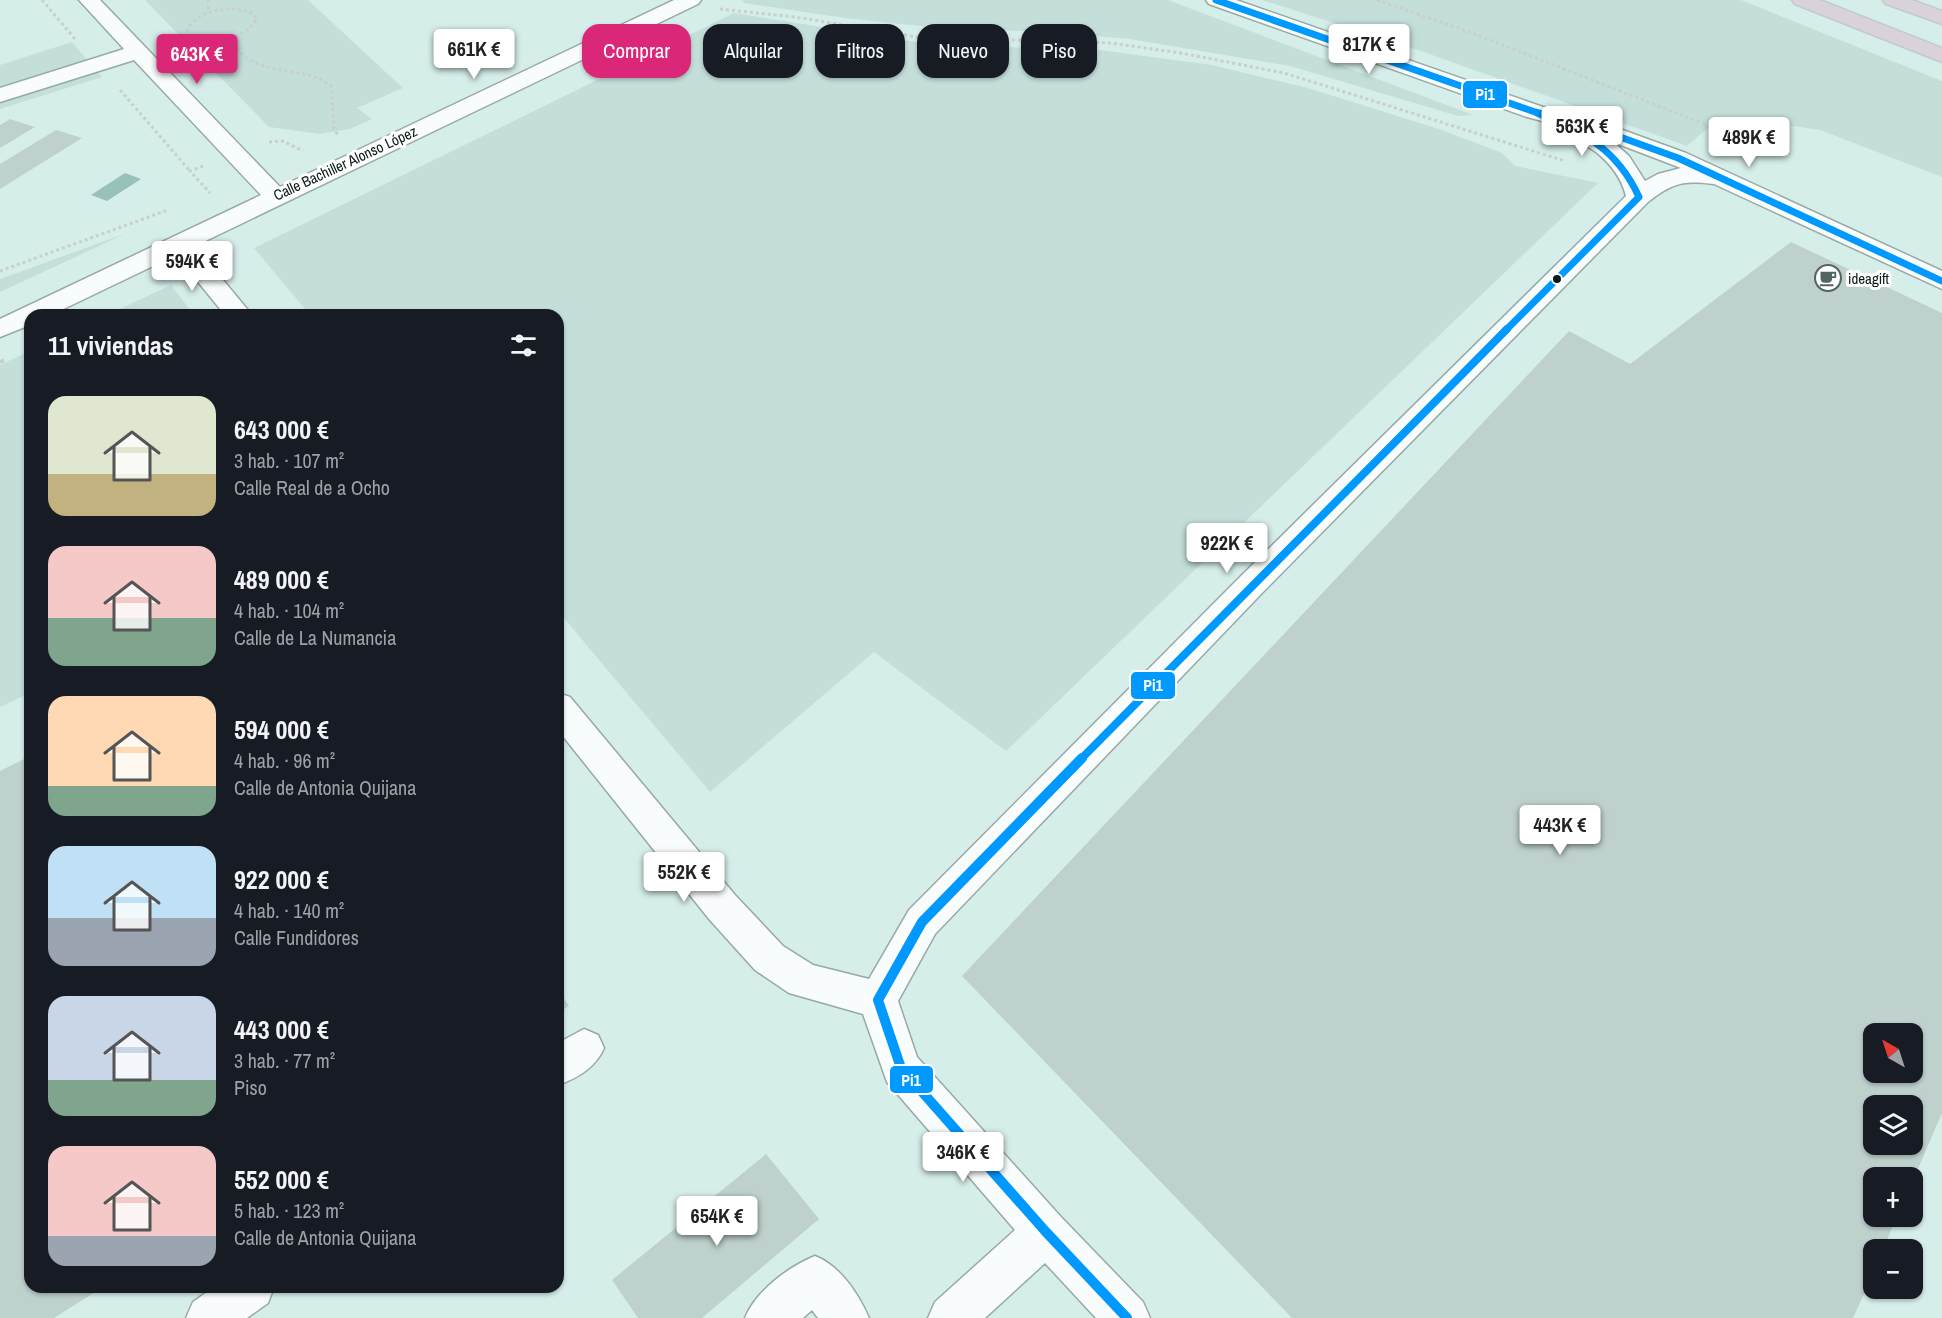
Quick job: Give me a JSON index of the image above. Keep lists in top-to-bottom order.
{
  "streets": {
    "street": ["Calle Bachiller Alonso López"]
  },
  "places": {
    "cafe": ["ideagift"]
  },
  "lines": ["transit line Pi1"],
  "north": "top left",
  "page": {
    "price": [
      "817K €",
      "661K €",
      "643K €",
      "563K €",
      "489K €",
      "594K €",
      "922K €",
      "443K €",
      "552K €",
      "346K €",
      "654K €"
    ],
    "chip": [
      "Comprar",
      "Alquilar",
      "Filtros",
      "Nuevo",
      "Piso"
    ],
    "heading": "11 viviendas",
    "list": [
      {
        "name": "643 000 €",
        "note": "3 hab. · 107 m² · Calle Real de a Ocho"
      },
      {
        "name": "489 000 €",
        "note": "4 hab. · 104 m² · Calle de La Numancia"
      },
      {
        "name": "594 000 €",
        "note": "4 hab. · 96 m² · Calle de Antonia Quijana"
      },
      {
        "name": "922 000 €",
        "note": "4 hab. · 140 m² · Calle Fundidores"
      },
      {
        "name": "443 000 €",
        "note": "3 hab. · 77 m² · Piso"
      },
      {
        "name": "552 000 €",
        "note": "5 hab. · 123 m² · Calle de Antonia Quijana"
      }
    ],
    "map_buttons": ["+", "−"]
  }
}
